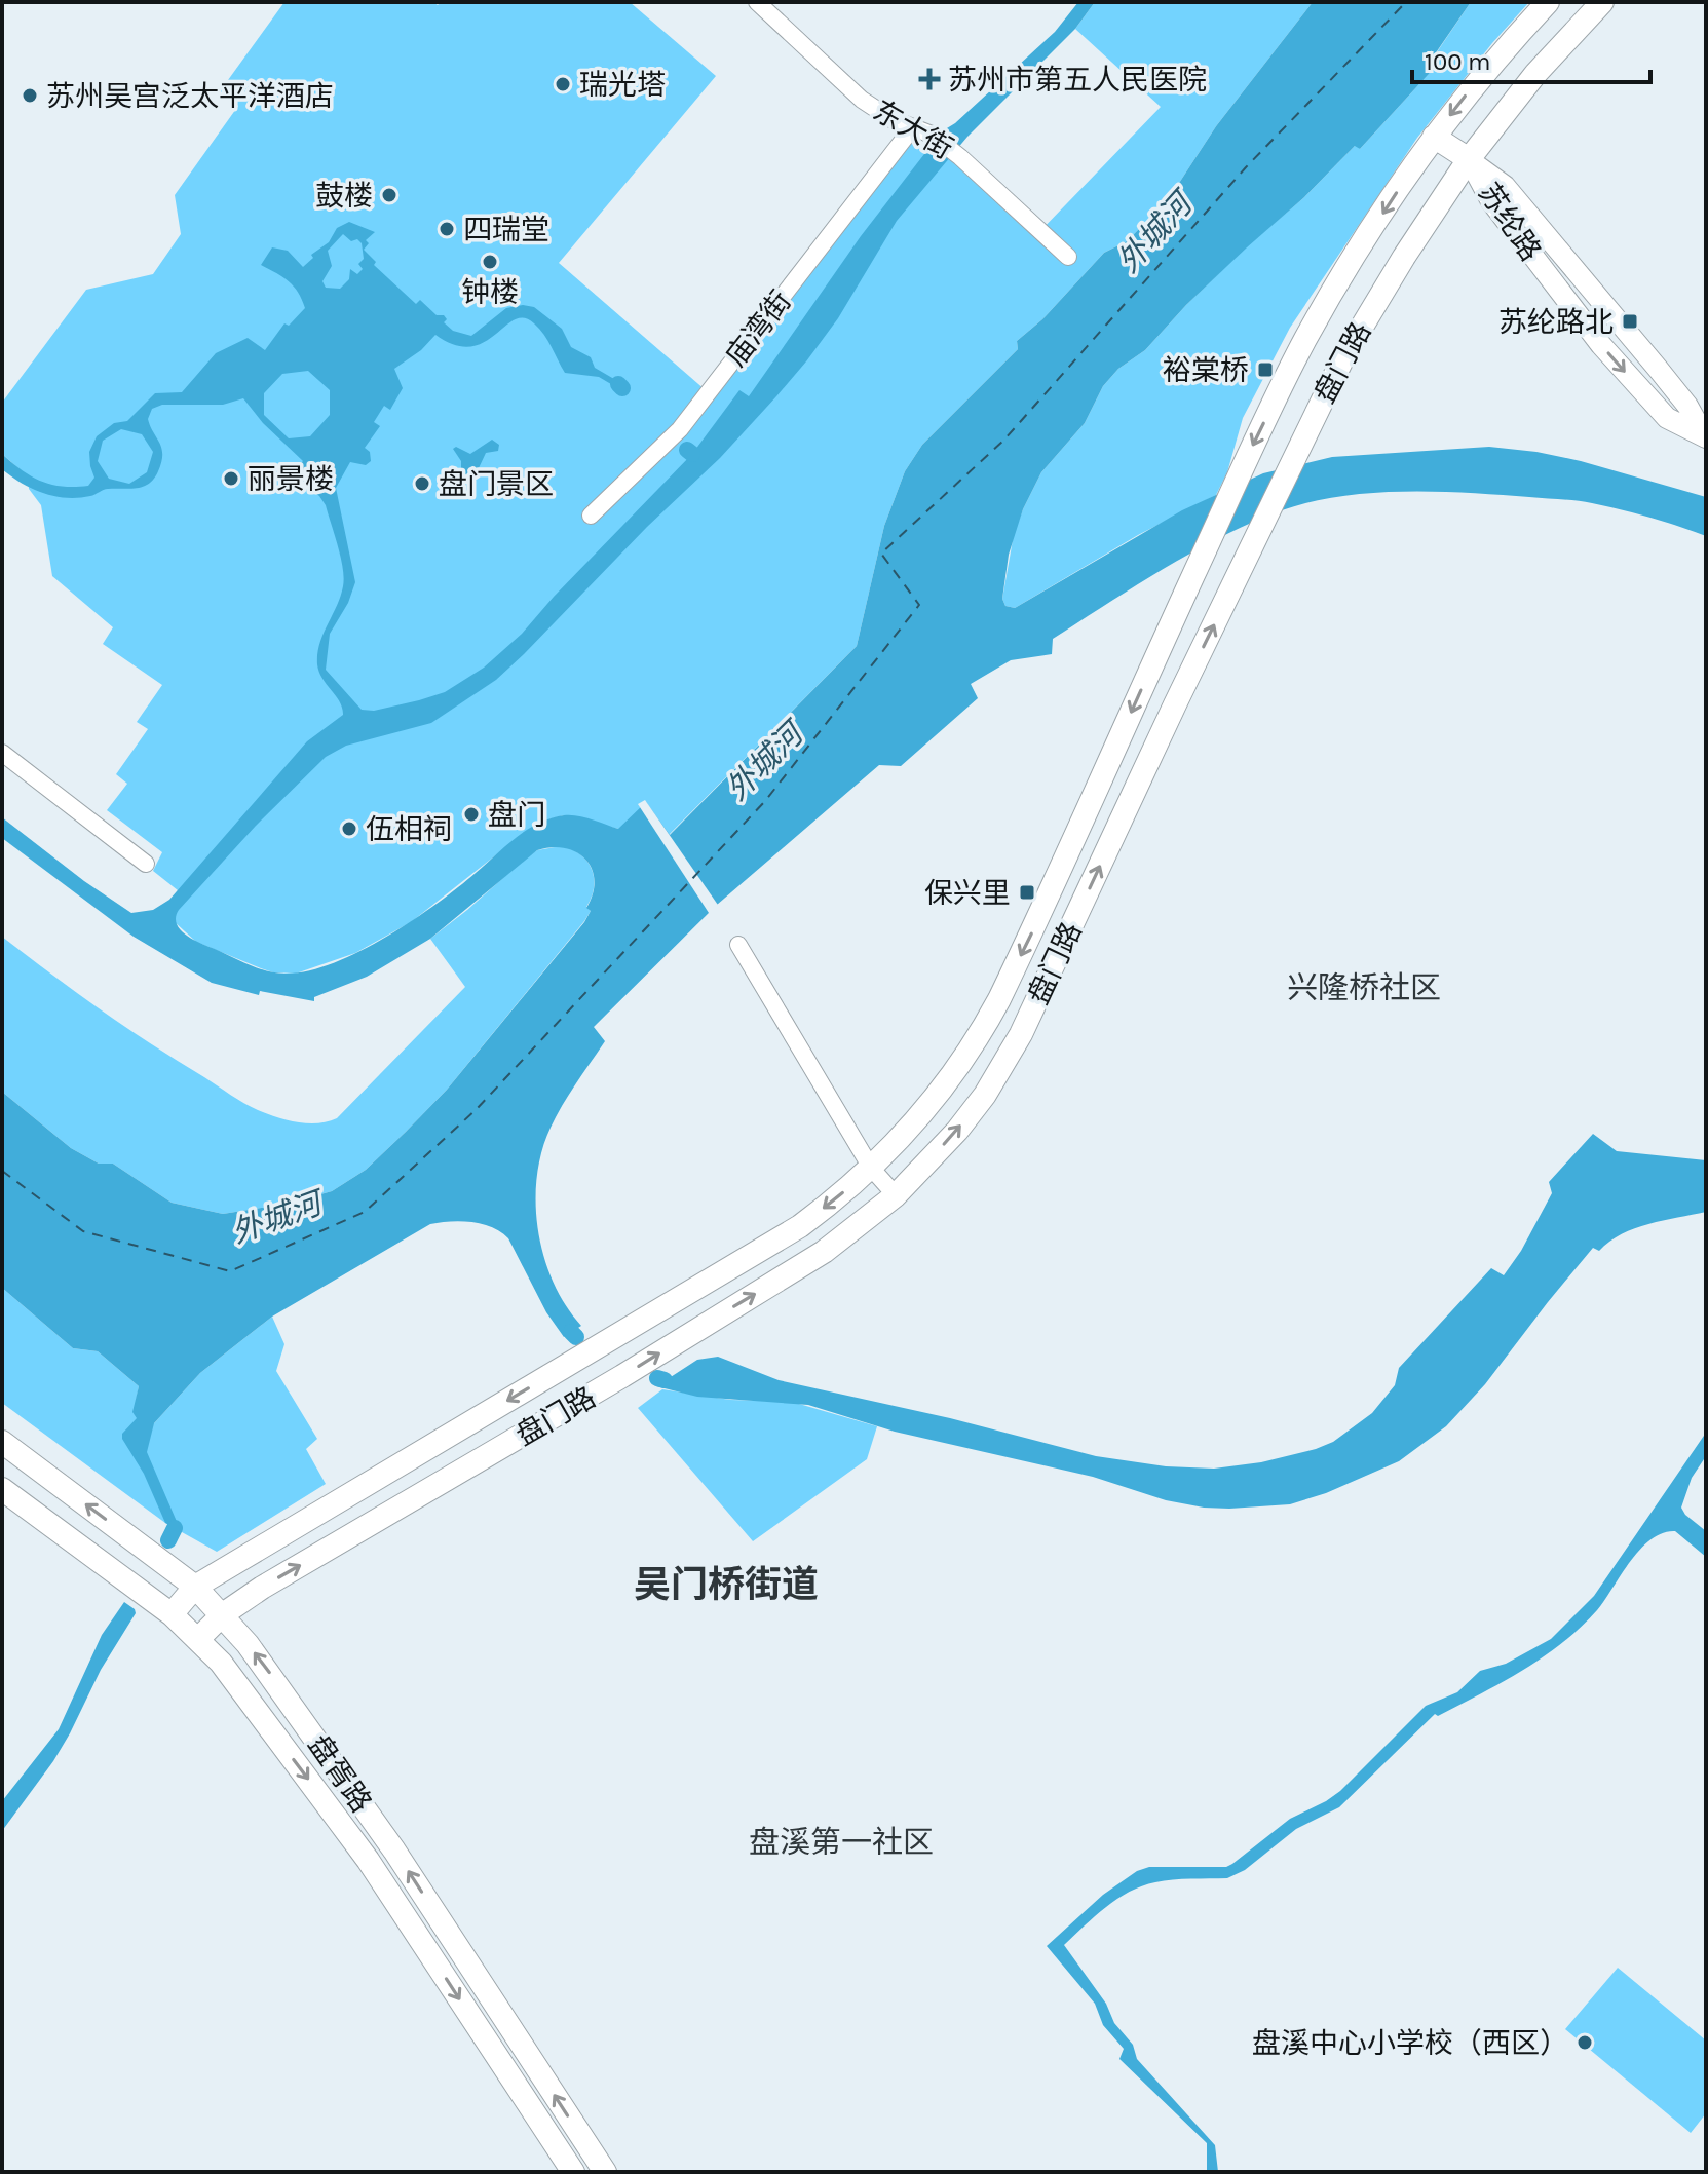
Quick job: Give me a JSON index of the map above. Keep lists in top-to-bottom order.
{
  "streets": {
    "main road": ["盘门路", "盘胥路"],
    "street": ["东大街", "苏纶路", "庙湾街"]
  },
  "crossings": [
    ["东大街", "庙湾街"],
    ["苏纶路", "盘门路"],
    ["盘门路", "盘胥路"]
  ],
  "districts": ["兴隆桥社区", "吴门桥街道", "盘溪第一社区"],
  "water": ["外城河"],
  "places": {
    "health": ["苏州市第五人民医院"],
    "other": [
      "瑞光塔",
      "苏州吴宫泛太平洋酒店",
      "鼓楼",
      "四瑞堂",
      "钟楼",
      "丽景楼",
      "盘门景区",
      "盘门",
      "伍相祠",
      "盘溪中心小学校（西区）"
    ],
    "transit": ["苏纶路北", "裕棠桥", "保兴里"]
  },
  "scale_bar": "100 m"
}
